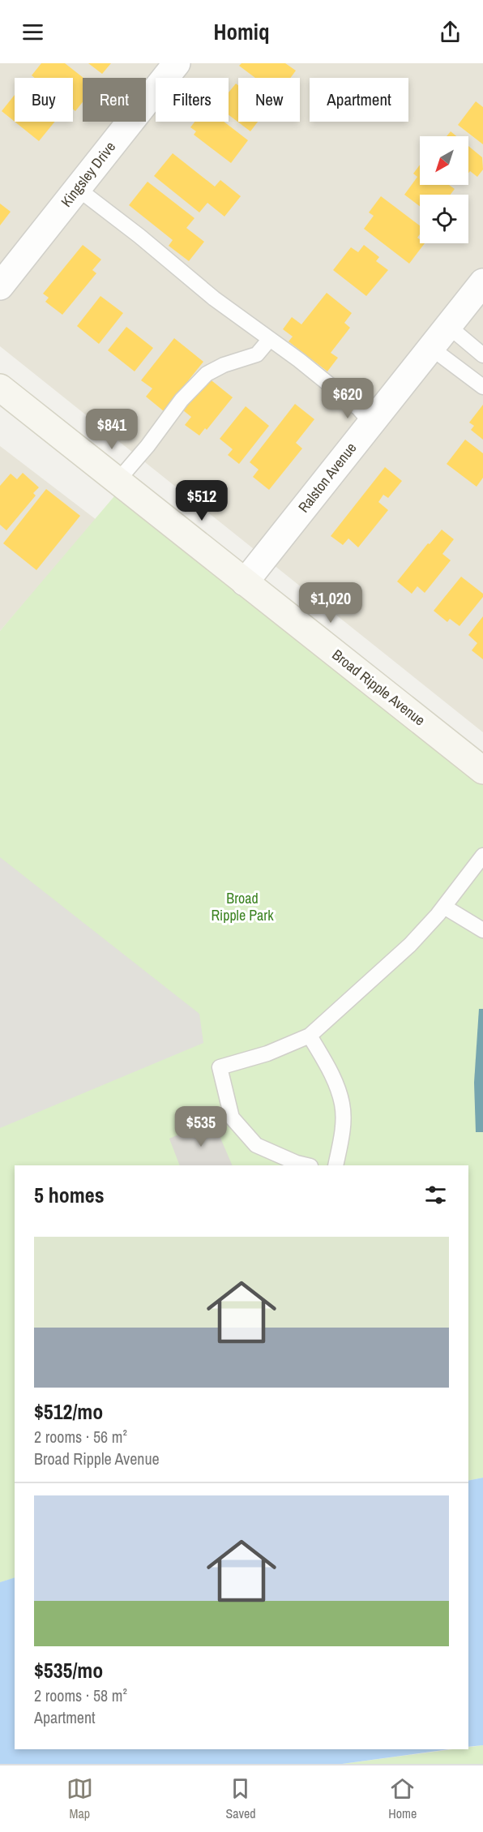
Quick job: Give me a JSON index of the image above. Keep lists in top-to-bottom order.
{
  "streets": {
    "street": ["Kingsley Drive", "Ralston Avenue", "Broad Ripple Avenue"]
  },
  "crossings": [
    ["Ralston Avenue", "Broad Ripple Avenue"]
  ],
  "parks": ["Broad Ripple Park"],
  "north": "bottom left",
  "page": {
    "header": "Homiq",
    "chip": [
      "Buy",
      "Rent",
      "Filters",
      "New",
      "Apartment"
    ],
    "price": [
      "$620",
      "$841",
      "$512",
      "$1,020",
      "$535"
    ],
    "heading": "5 homes",
    "list": [
      {
        "name": "$512/mo",
        "note": "2 rooms · 56 m² · Broad Ripple Avenue"
      },
      {
        "name": "$535/mo",
        "note": "2 rooms · 58 m² · Apartment"
      }
    ],
    "tabs": ["Map", "Saved", "Home"]
  }
}
